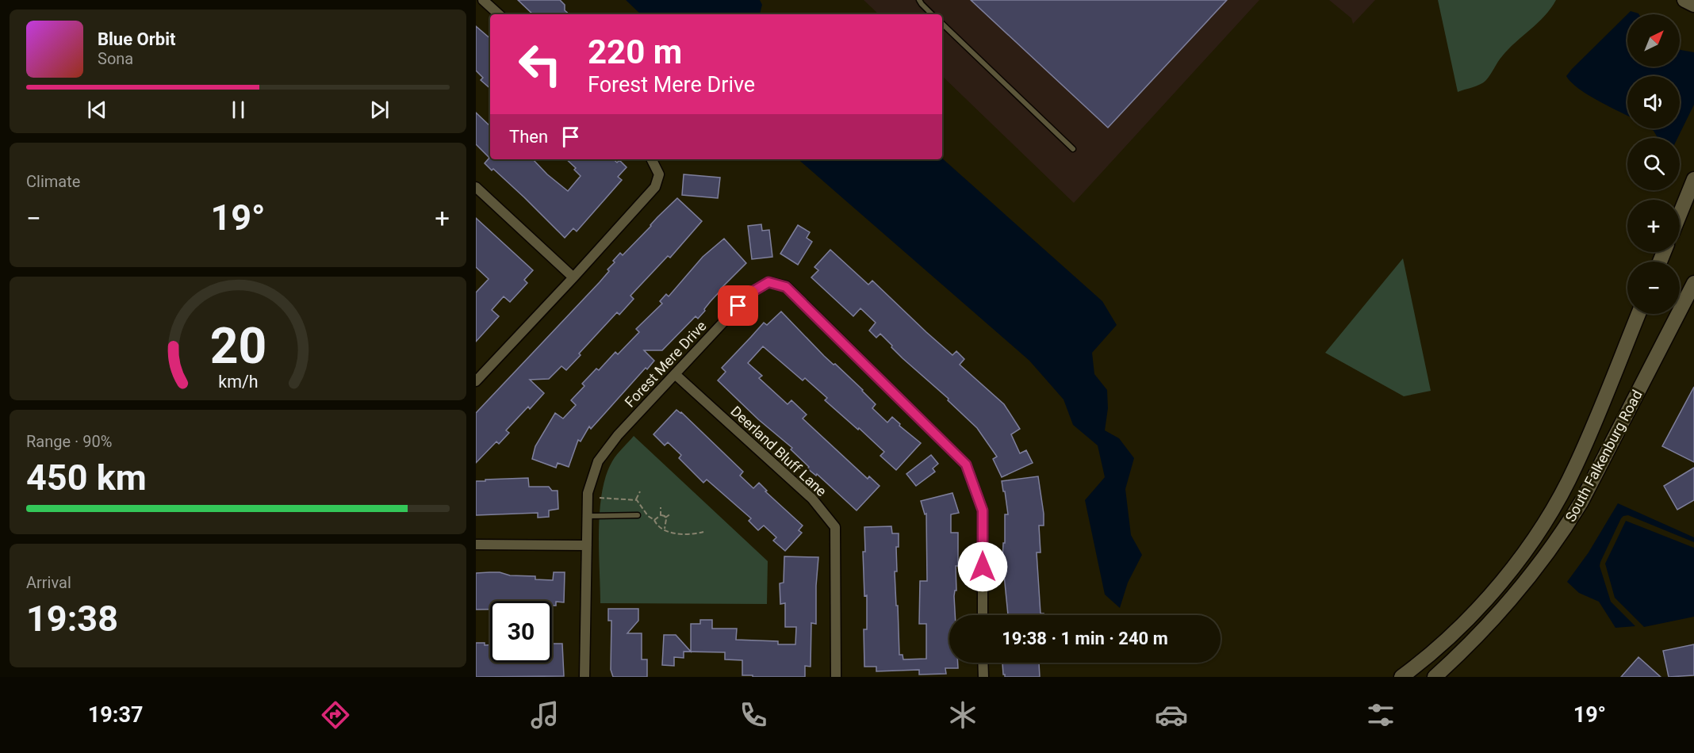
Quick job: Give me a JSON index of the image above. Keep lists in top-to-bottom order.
{
  "streets": {
    "street": ["Forest Mere Drive", "Deerland Bluff Lane", "South Falkenburg Road"]
  },
  "crossings": [
    ["Forest Mere Drive", "Deerland Bluff Lane"]
  ],
  "north": "top right",
  "page": {
    "map_buttons": ["+", "−"],
    "turn": ["220 m", "Forest Mere Drive"],
    "song": ["Blue Orbit", "Sona"],
    "then": "Then",
    "tile": [
      "Climate",
      ["Range · 90%", "450 km"],
      ["Arrival", "19:38"]
    ],
    "heat": ["−", "19°", "+"],
    "limit": "30",
    "trip": "19:38 · 1 min · 240 m",
    "tabs": ["19:37", "19°"],
    "gauge": ["20", "km/h"]
  }
}
